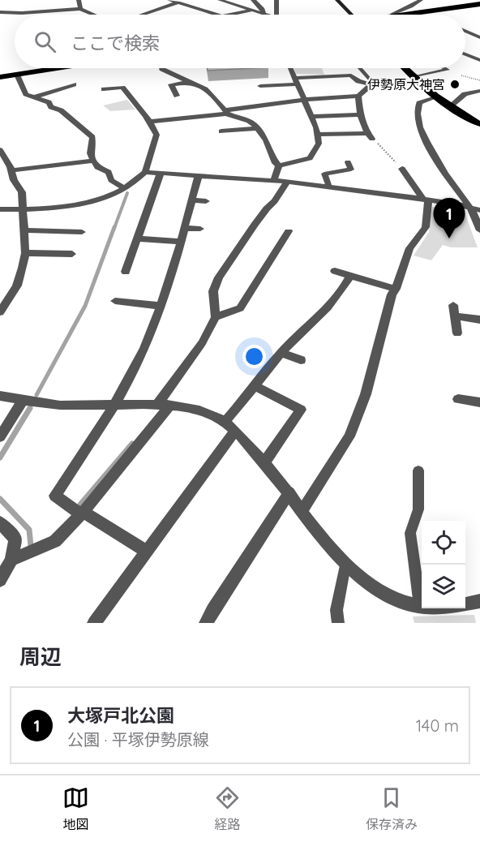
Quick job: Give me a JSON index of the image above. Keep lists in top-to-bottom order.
{
  "places": ["伊勢原大神宮"],
  "page": {
    "search": "ここで検索",
    "pins": "1",
    "heading": "周辺",
    "list": [
      {
        "mark": "1",
        "name": "大塚戸北公園",
        "note": "公園 · 平塚伊勢原線",
        "value": "140 m"
      }
    ],
    "nav": ["地図", "経路", "保存済み"]
  }
}
